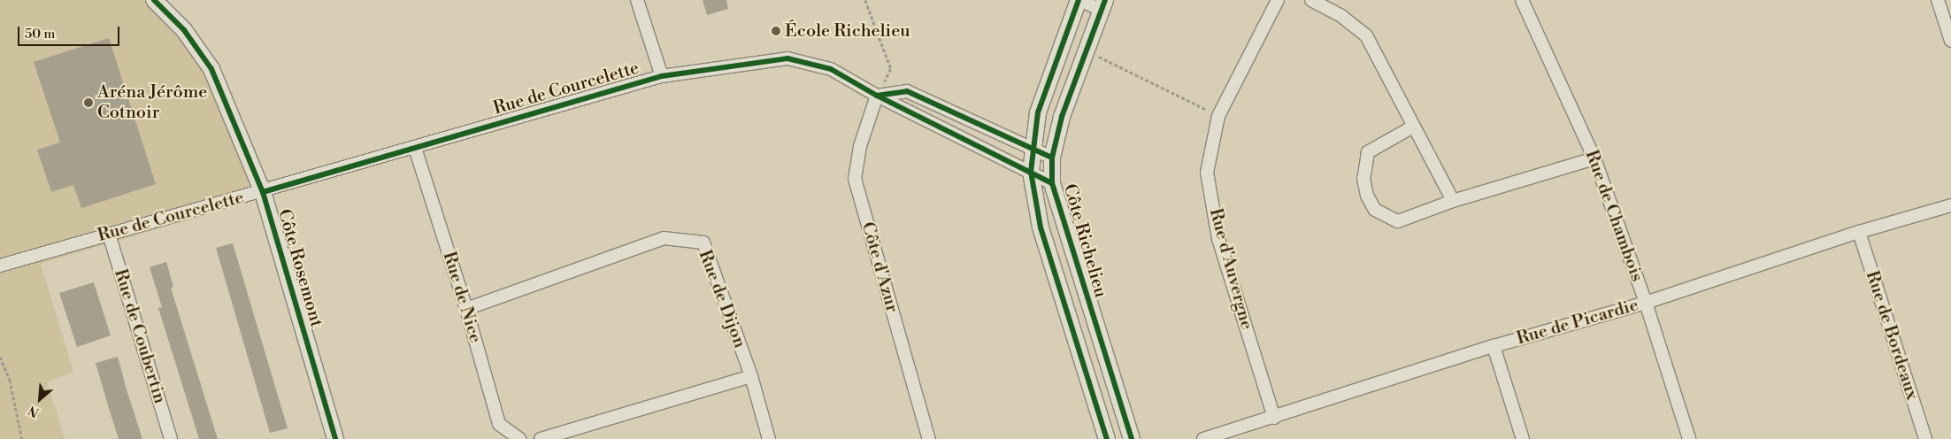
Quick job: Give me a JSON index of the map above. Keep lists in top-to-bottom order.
{
  "streets": {
    "street": [
      "Rue de Courcelette",
      "Rue de Chambois",
      "Côte Richelieu",
      "Côte d'Azur",
      "Côte Rosemont",
      "Rue d'Auvergne",
      "Rue de Nice",
      "Rue de Dijon",
      "Rue de Picardie",
      "Rue de Bordeaux",
      "Rue de Coubertin"
    ]
  },
  "crossings": [
    ["Rue de Courcelette", "Côte Richelieu"],
    ["Rue de Courcelette", "Côte d'Azur"],
    ["Rue de Courcelette", "Côte Rosemont"],
    ["Rue de Courcelette", "Rue de Nice"],
    ["Rue de Courcelette", "Rue de Coubertin"],
    ["Rue de Chambois", "Rue de Picardie"],
    ["Rue d'Auvergne", "Rue de Picardie"],
    ["Rue de Nice", "Rue de Dijon"],
    ["Rue de Picardie", "Rue de Bordeaux"]
  ],
  "places": ["École Richelieu", "Aréna Jérôme Cotnoir"],
  "scale_bar": "50 m",
  "north": "bottom left"
}
